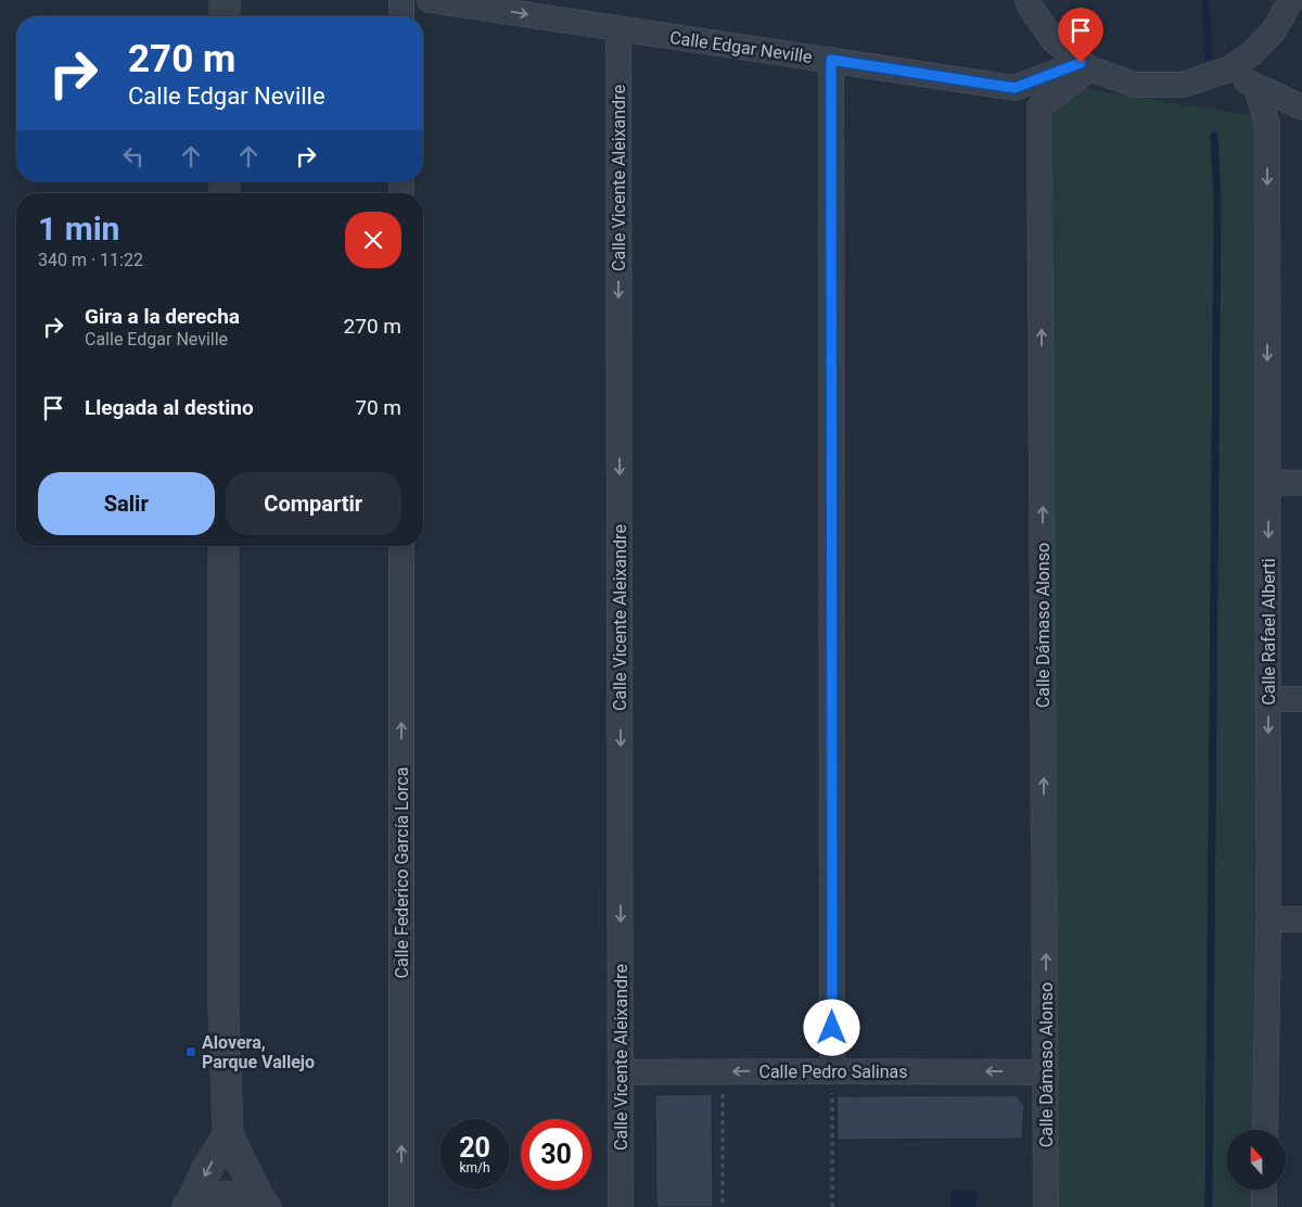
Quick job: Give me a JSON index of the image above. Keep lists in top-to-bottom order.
{
  "streets": {
    "street": [
      "Calle Edgar Neville",
      "Calle Vicente Aleixandre",
      "Calle Dámaso Alonso",
      "Calle Rafael Alberti",
      "Calle Federico García Lorca",
      "Calle Pedro Salinas"
    ]
  },
  "crossings": [
    ["Calle Edgar Neville", "Calle Vicente Aleixandre"],
    ["Calle Edgar Neville", "Calle Dámaso Alonso"],
    ["Calle Vicente Aleixandre", "Calle Pedro Salinas"],
    ["Calle Dámaso Alonso", "Calle Pedro Salinas"]
  ],
  "one_way": ["Calle Rafael Alberti", "Calle Pedro Salinas"],
  "places": {
    "transit": ["Alovera, Parque Vallejo"]
  },
  "north": "top",
  "page": {
    "turn": ["270 m", "Calle Edgar Neville"],
    "heading": ["1 min", "340 m · 11:22"],
    "list": [
      {
        "name": "Gira a la derecha",
        "note": "Calle Edgar Neville",
        "value": "270 m"
      },
      {
        "name": "Llegada al destino",
        "value": "70 m"
      }
    ],
    "buttons": ["Salir", "Compartir"],
    "speed": "20 km/h",
    "limit": "30"
  }
}
